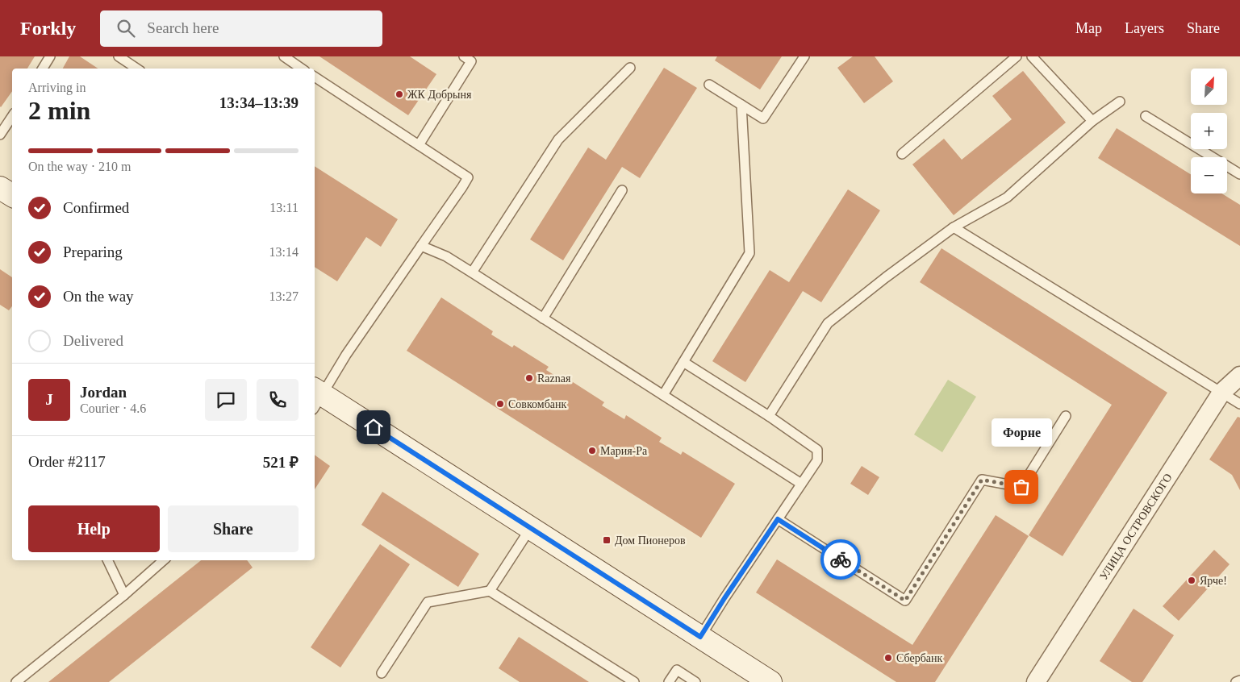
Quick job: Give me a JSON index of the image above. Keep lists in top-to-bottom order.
{
  "streets": {
    "street": ["УЛИЦА ОСТРОВСКОГО"]
  },
  "places": {
    "other": [
      "ЖК Добрыня",
      "Raznaя",
      "Совкомбанк",
      "Мария-Ра",
      "Форне",
      "Ярче!",
      "Сбербанк"
    ],
    "transit": ["Дом Пионеров"]
  },
  "north": "top right",
  "page": {
    "header": "Forkly",
    "search": "Search here",
    "nav": ["Map", "Layers", "Share"],
    "map_buttons": ["+", "−"],
    "heading": ["2 min", "Arriving in", "13:34–13:39"],
    "panel": [
      "Jordan",
      "Courier · 4.6",
      "Order #2117",
      "521 ₽"
    ],
    "bar": "On the way · 210 m",
    "list": [
      ["Confirmed", "13:11"],
      ["Preparing", "13:14"],
      ["On the way", "13:27"],
      "Delivered"
    ],
    "round": "J",
    "bubble": "Форне",
    "buttons": ["Help", "Share"]
  }
}
